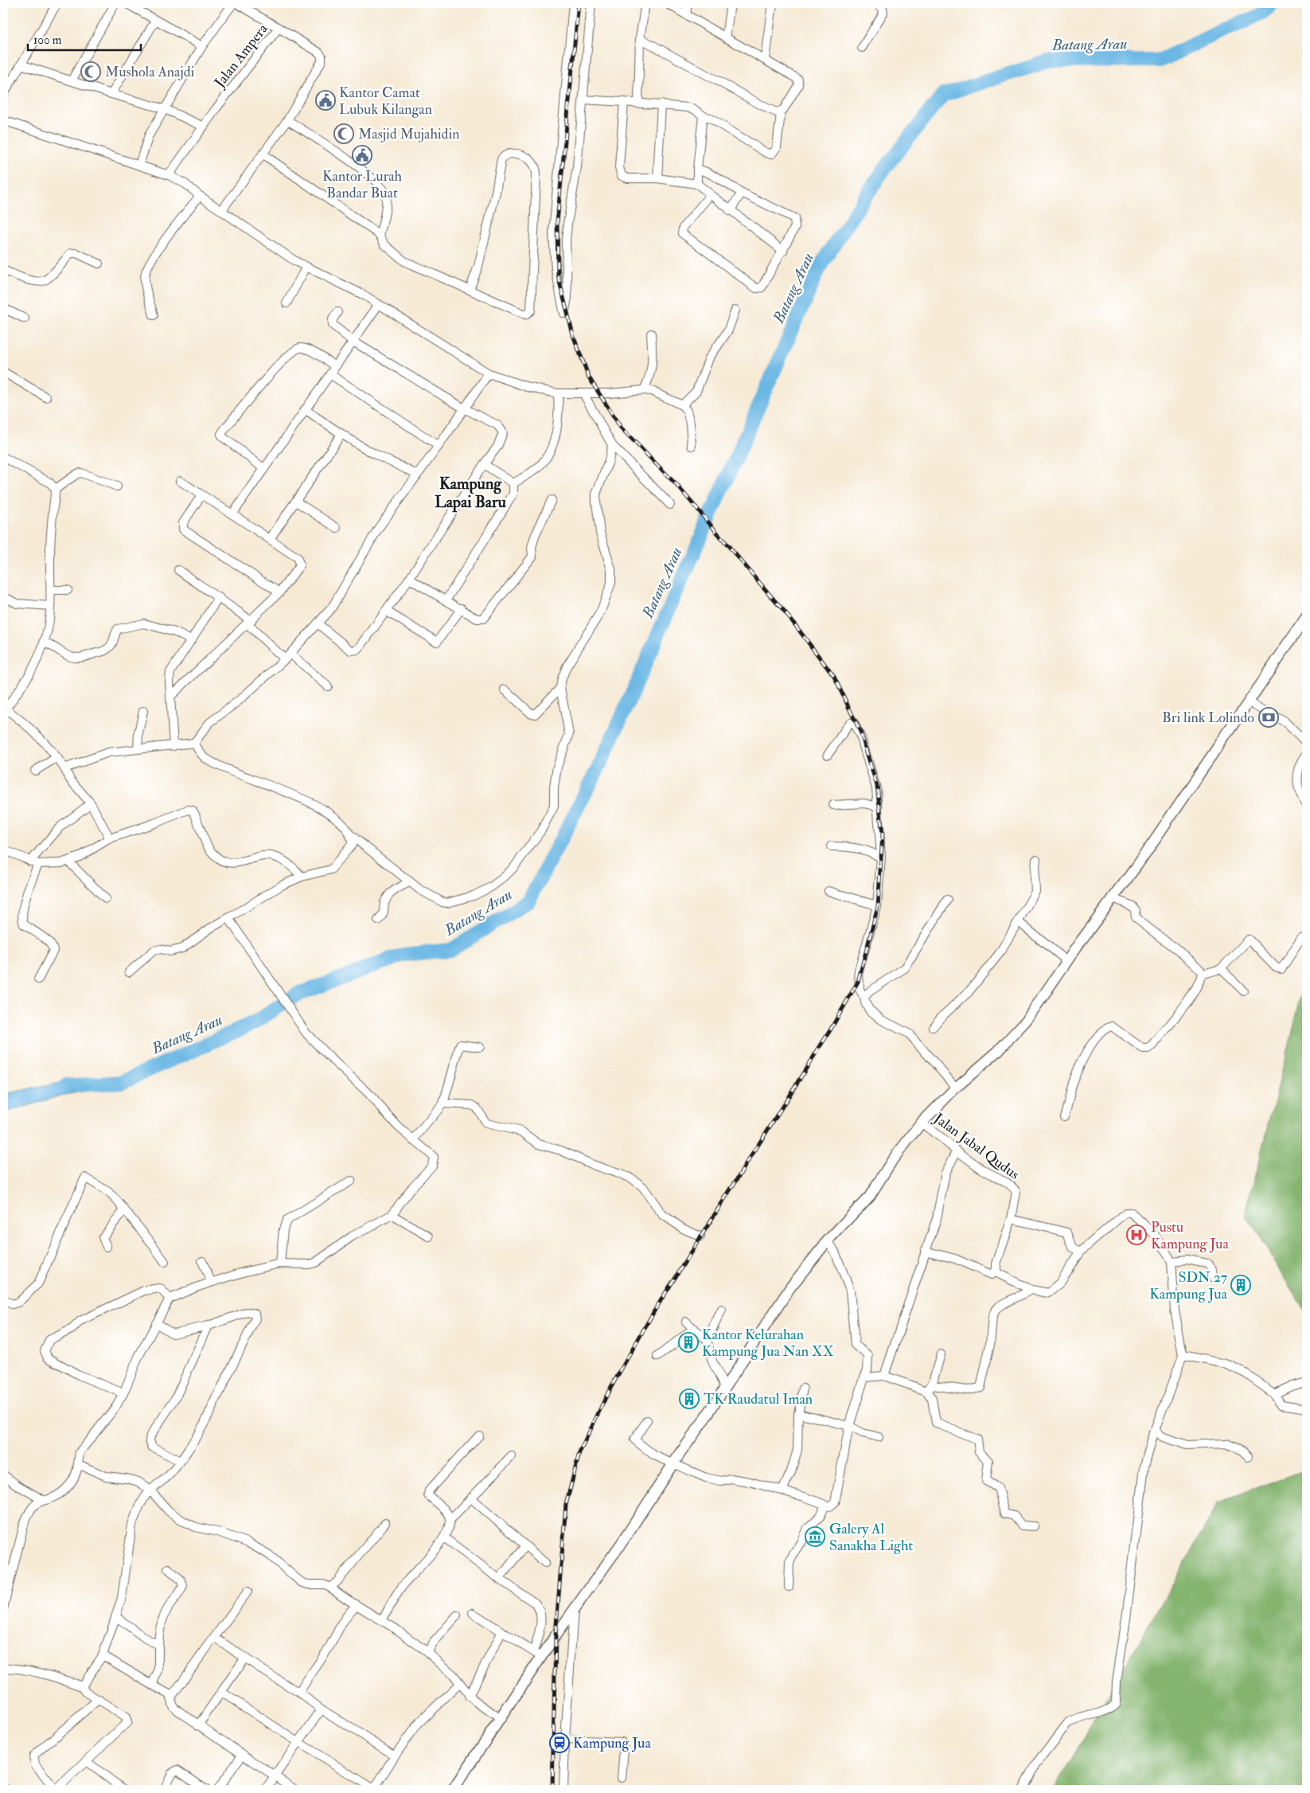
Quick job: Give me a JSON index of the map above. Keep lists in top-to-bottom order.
{
  "streets": {
    "street": ["Jalan Ampera", "Jalan Jabal Qudus"]
  },
  "districts": ["Kampung Lapai Baru"],
  "water": ["Batang Arau"],
  "places": {
    "mosque": ["Mushola Anajdi", "Masjid Mujahidin"],
    "public building": ["Kantor Camat Lubuk Kilangan", "Kantor Lurah Bandar Buat"],
    "bank": ["Bri link Lolindo"],
    "hospital": ["Pustu Kampung Jua"],
    "building": ["SDN 27 Kampung Jua", "Kantor Kelurahan Kampung Jua Nan XX", "TK Raudatul Iman"],
    "museum": ["Galery Al Sanakha Light"],
    "station": ["Kampung Jua"]
  },
  "scale_bar": "100 m"
}
